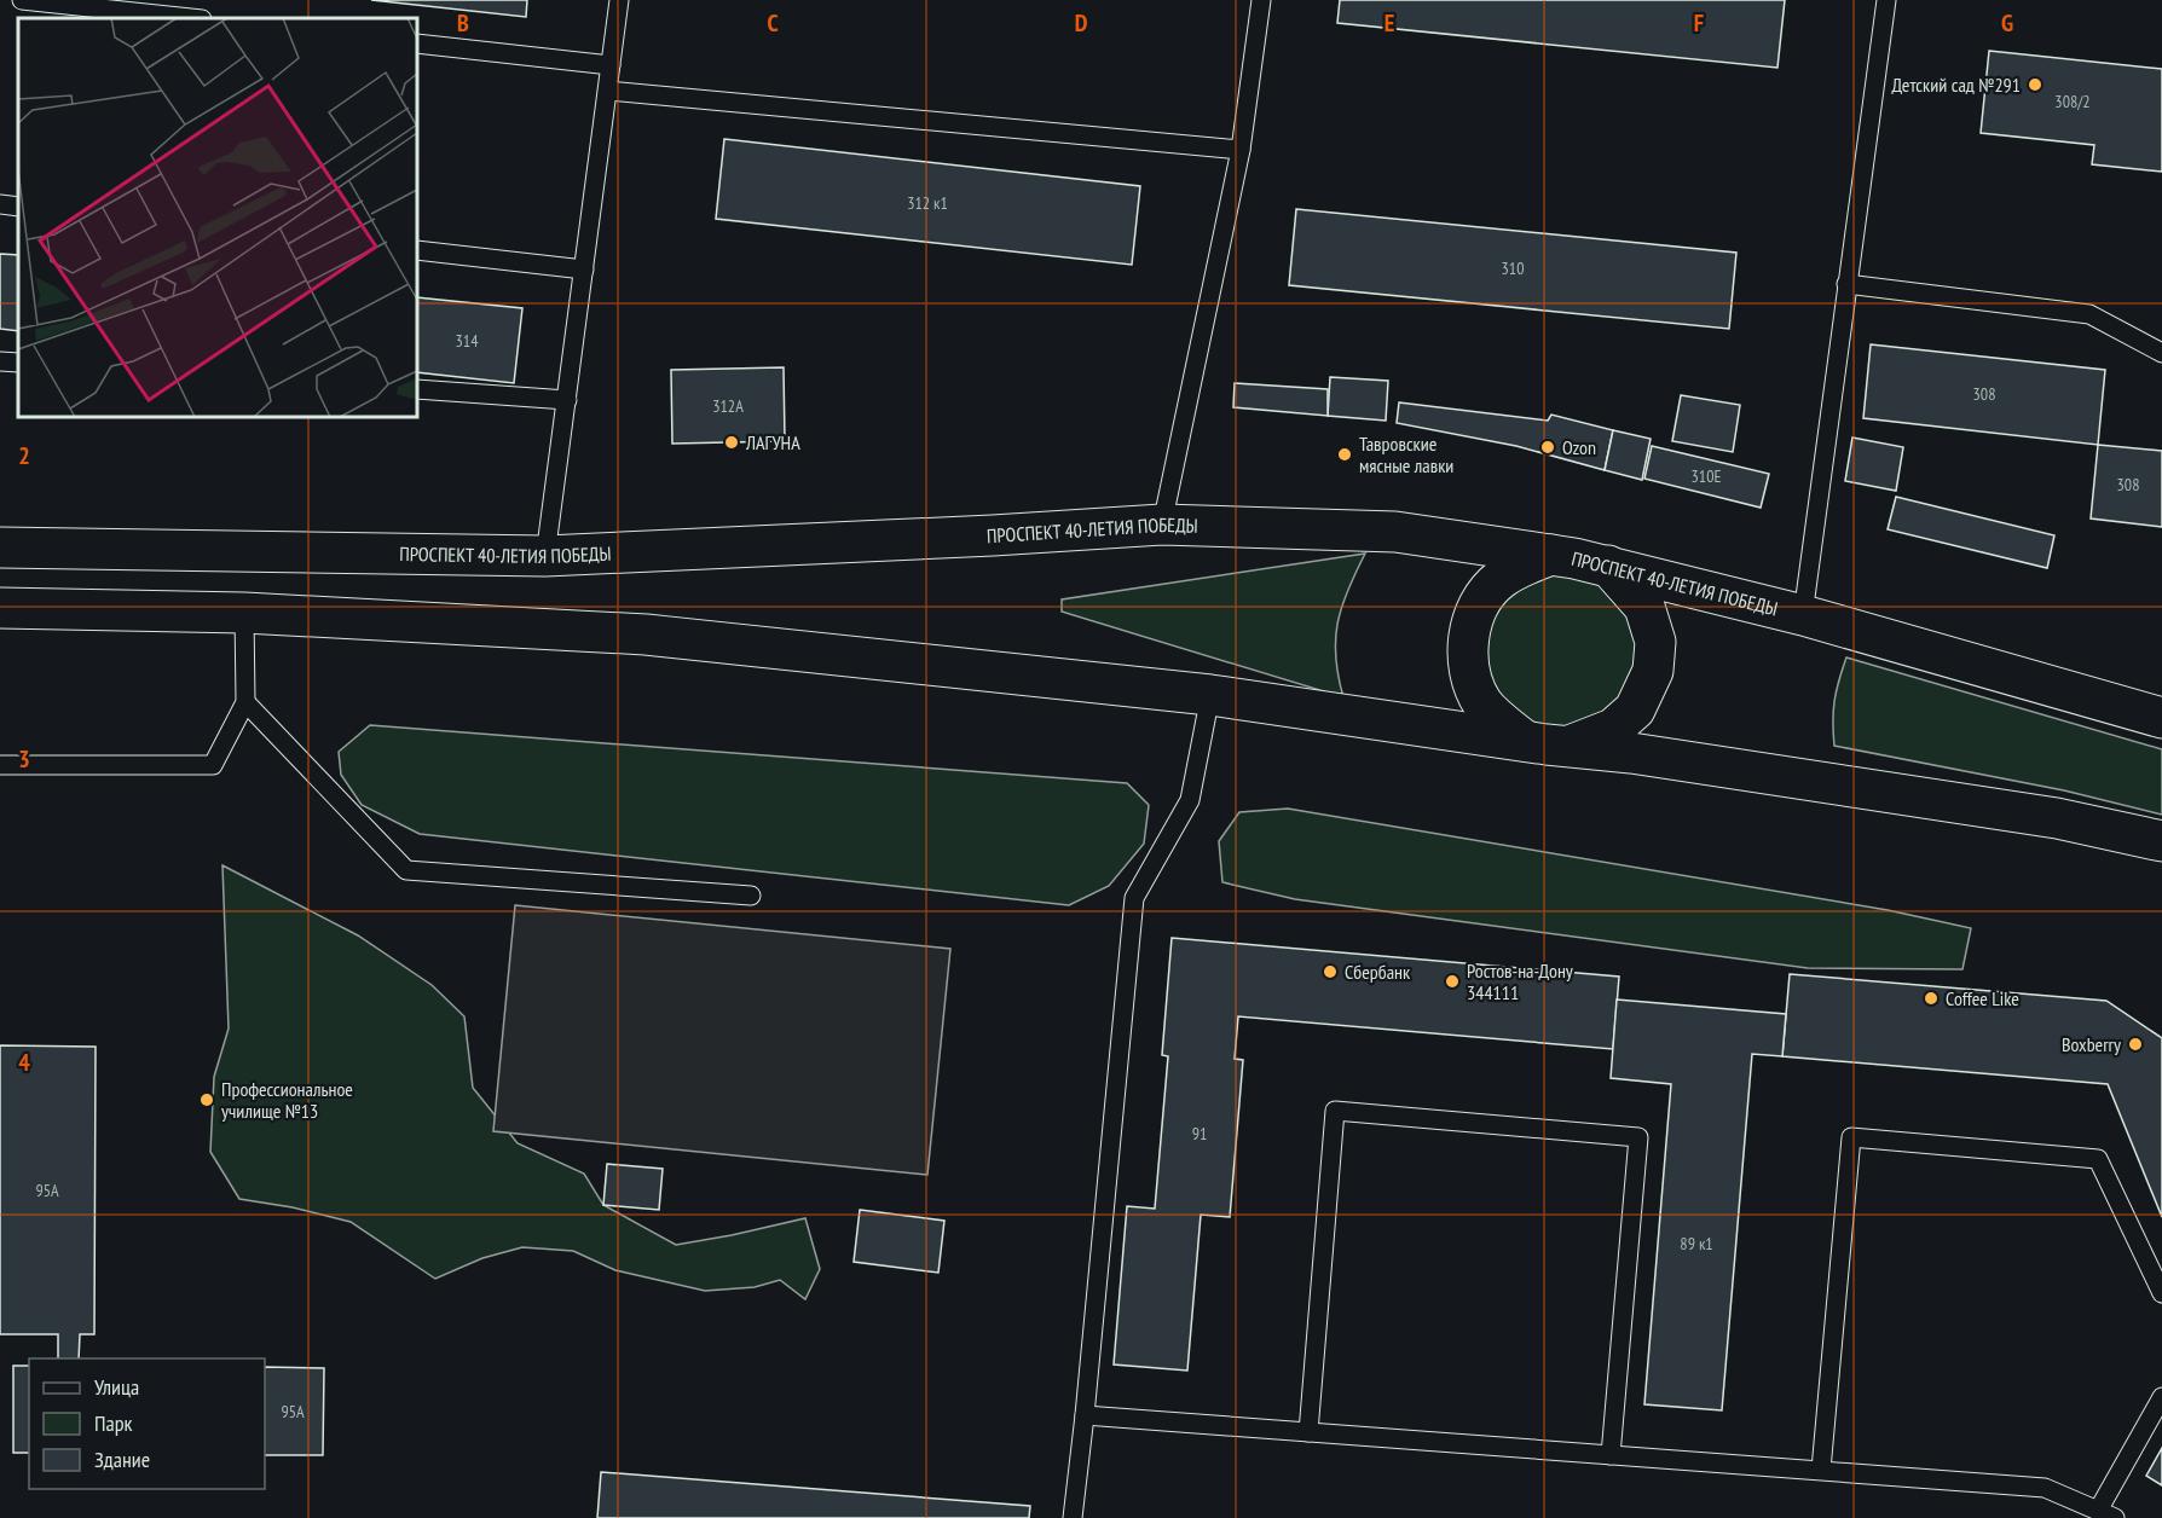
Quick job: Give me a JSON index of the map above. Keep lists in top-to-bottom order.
{
  "streets": {
    "main road": ["ПРОСПЕКТ 40-ЛЕТИЯ ПОБЕДЫ"]
  },
  "places": [
    "Детский сад №291",
    "ЛАГУНА",
    "Ozon",
    "Тавровские мясные лавки",
    "Сбербанк",
    "Ростов-на-Дону 344111",
    "Coffee Like",
    "Boxberry",
    "Профессиональное училище №13"
  ],
  "house_numbers": [
    "308/2",
    "312 к1",
    "310",
    "314",
    "308",
    "312А",
    "310Е",
    "308",
    "91",
    "95А",
    "89 к1",
    "95А"
  ],
  "legend": ["Улица", "Парк", "Здание"],
  "grid": {
    "columns": [
      "B",
      "C",
      "D",
      "E",
      "F",
      "G"
    ],
    "rows": ["2", "3", "4"]
  }
}
